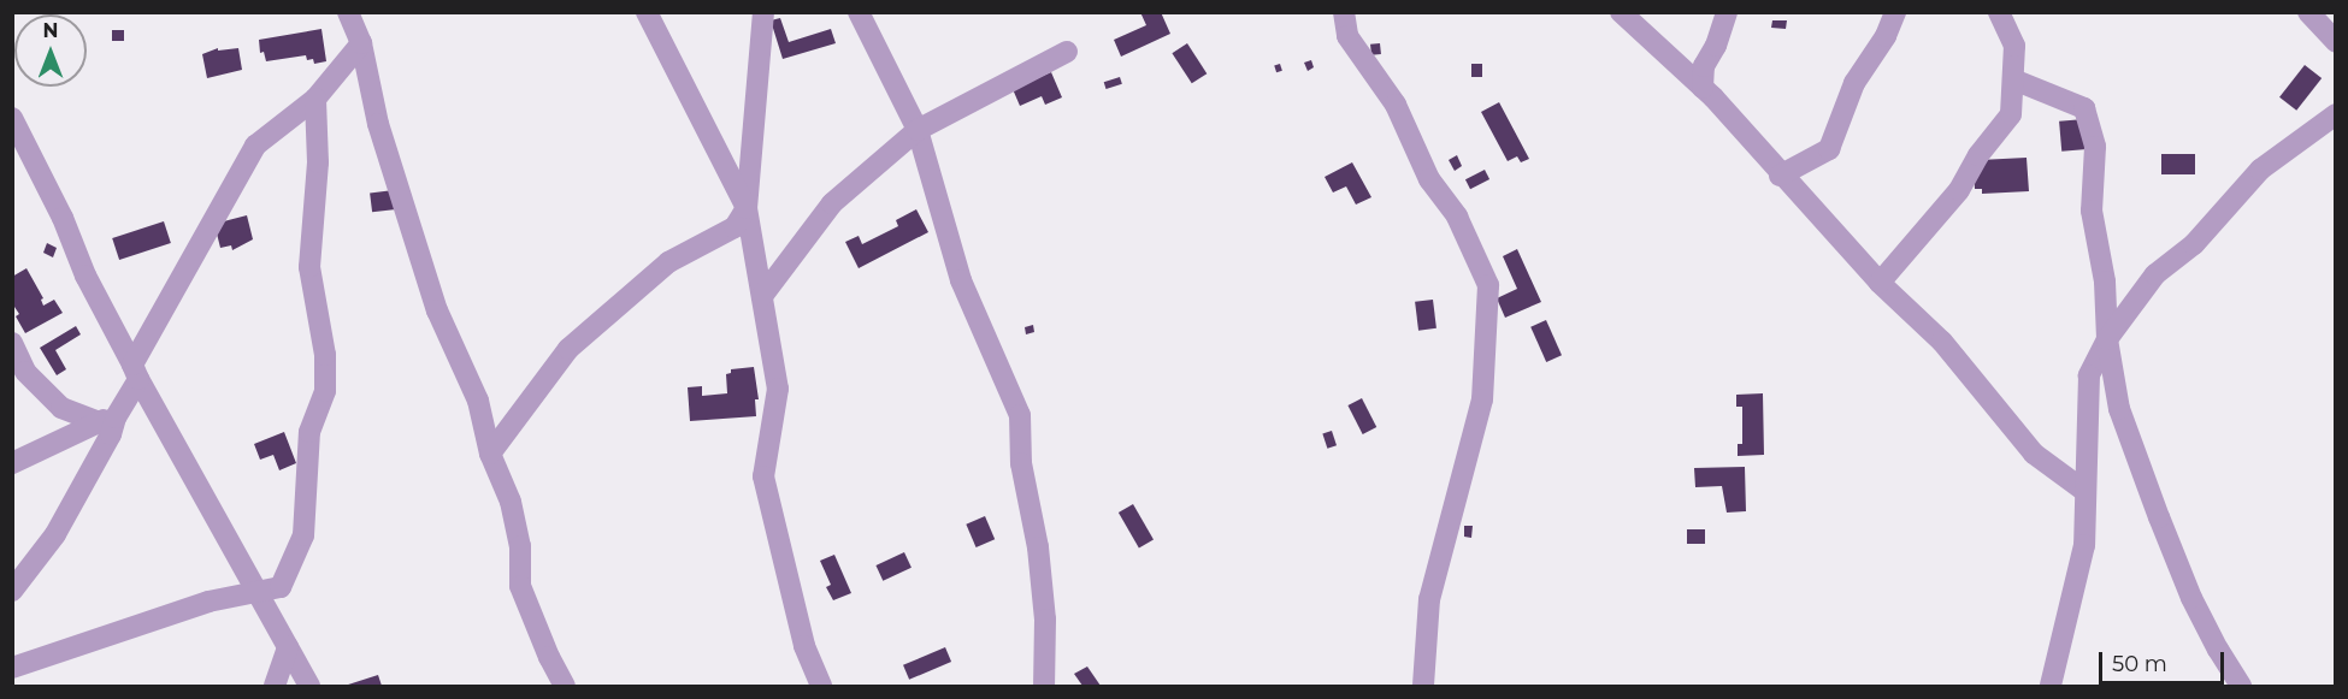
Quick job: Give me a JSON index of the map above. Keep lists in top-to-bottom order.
{
  "scale_bar": "50 m",
  "north": "top"
}
